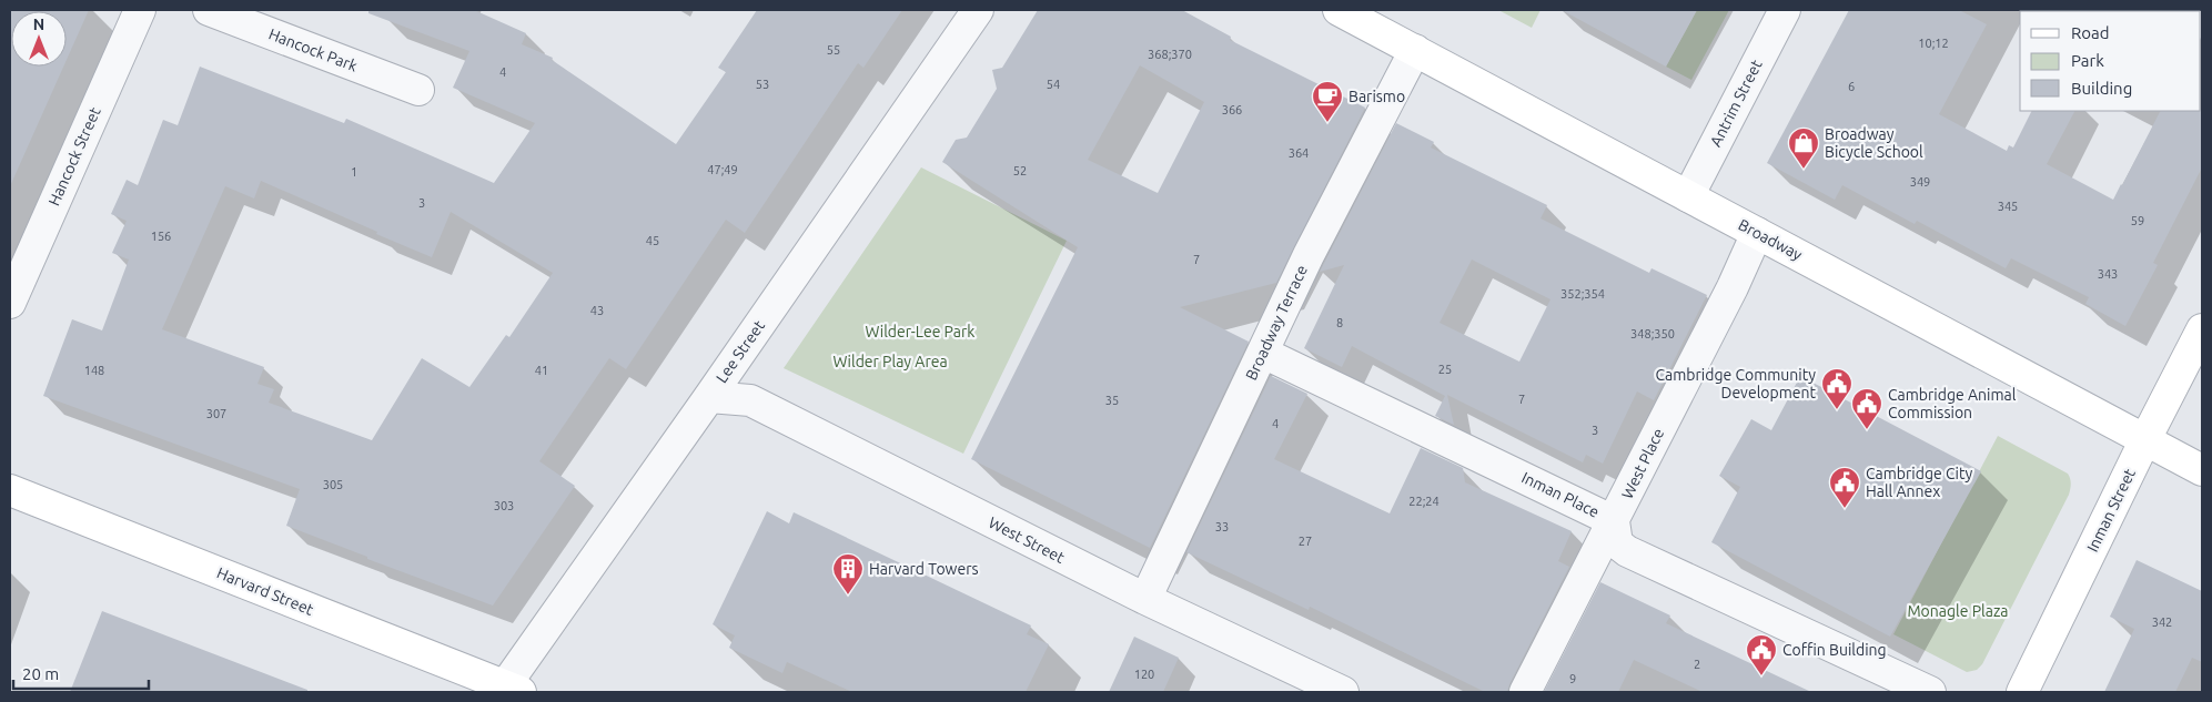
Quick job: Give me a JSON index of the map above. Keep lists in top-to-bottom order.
{
  "streets": {
    "main road": ["Broadway", "Inman Street", "Harvard Street"],
    "street": [
      "Hancock Park",
      "Antrim Street",
      "Hancock Street",
      "Broadway Terrace",
      "Lee Street",
      "West Place",
      "Inman Place",
      "West Street"
    ]
  },
  "crossings": [
    ["Antrim Street", "Broadway"],
    ["Broadway", "Broadway Terrace"],
    ["Broadway", "West Place"],
    ["Broadway", "Inman Street"],
    ["Broadway Terrace", "Inman Place"],
    ["Broadway Terrace", "West Street"],
    ["Lee Street", "West Street"],
    ["Lee Street", "Harvard Street"],
    ["West Place", "Inman Place"]
  ],
  "parks": ["Wilder-Lee Park", "Wilder Play Area", "Monagle Plaza"],
  "places": {
    "cafe": ["Barismo"],
    "shop": ["Broadway Bicycle School"],
    "public building": [
      "Cambridge Community Development",
      "Cambridge Animal Commission",
      "Cambridge City Hall Annex",
      "Coffin Building"
    ],
    "building": ["Harvard Towers"]
  },
  "house_numbers": [
    "10;12",
    "55",
    "368;370",
    "4",
    "53",
    "54",
    "6",
    "366",
    "364",
    "47;49",
    "52",
    "1",
    "349",
    "3",
    "345",
    "59",
    "156",
    "45",
    "7",
    "343",
    "352;354",
    "43",
    "8",
    "348;350",
    "25",
    "148",
    "41",
    "7",
    "35",
    "307",
    "4",
    "3",
    "305",
    "22;24",
    "303",
    "33",
    "27",
    "342",
    "2",
    "120",
    "9"
  ],
  "legend": ["Road", "Park", "Building"],
  "scale_bar": "20 m",
  "north": "top"
}
